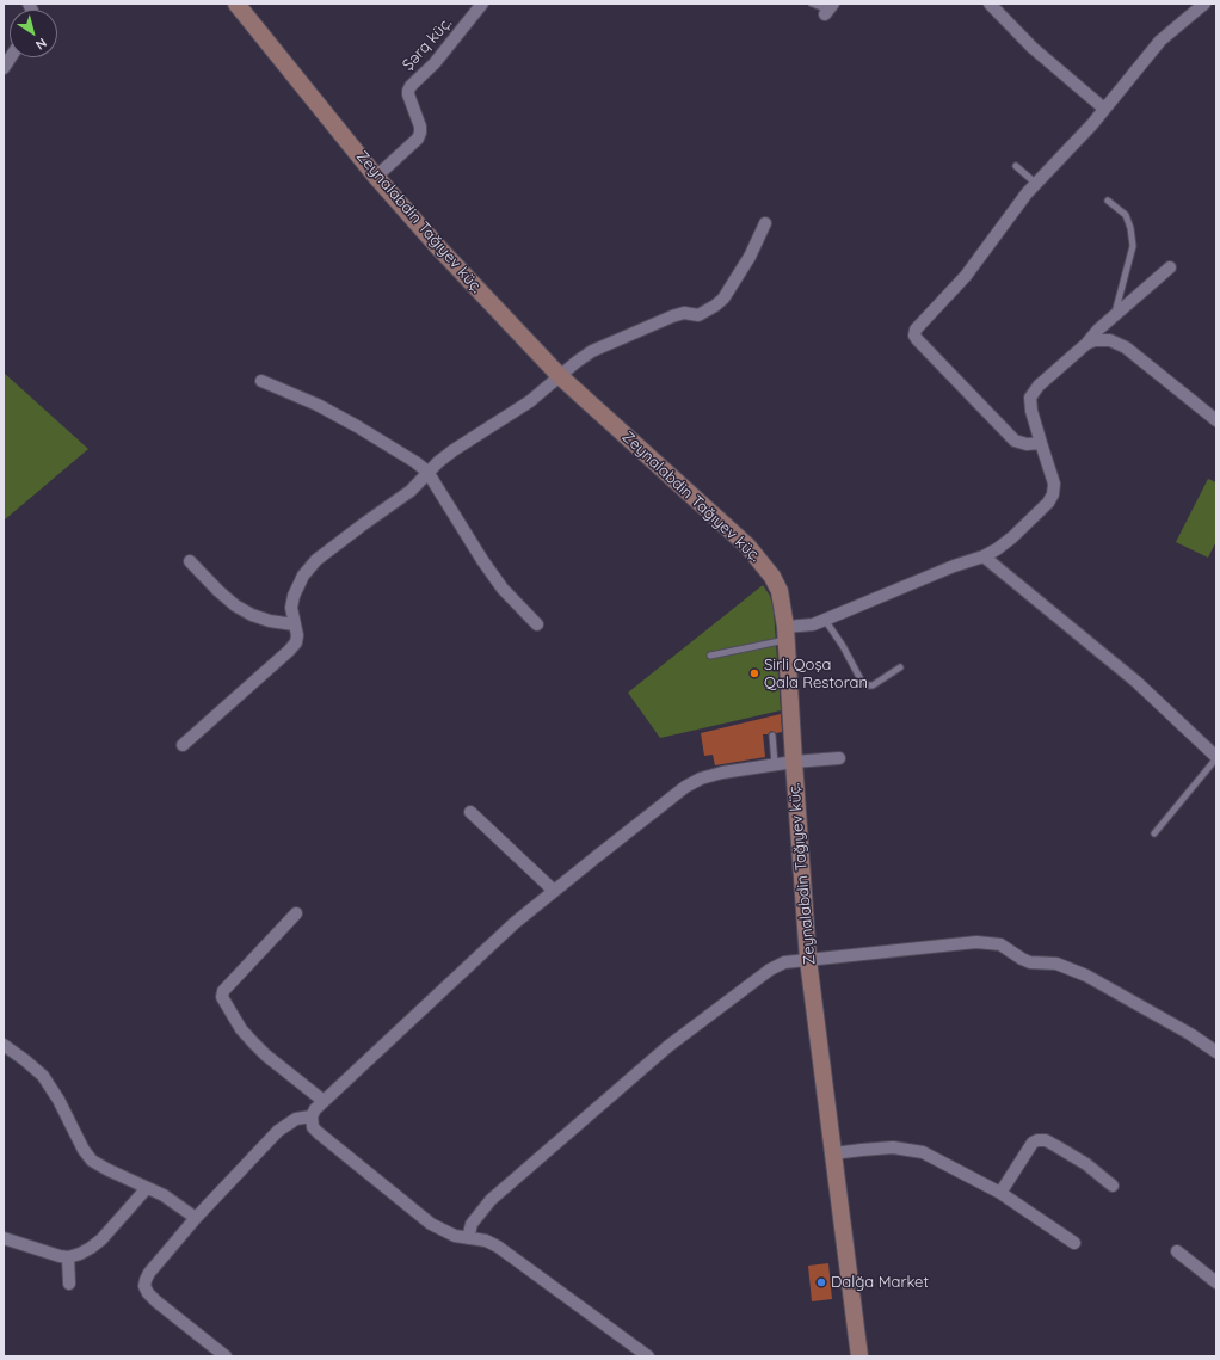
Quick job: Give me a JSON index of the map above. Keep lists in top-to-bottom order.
{
  "streets": {
    "street": ["Şərq küç.", "Zeynalabdin Tağıyev küç."]
  },
  "crossings": [
    ["Şərq küç.", "Zeynalabdin Tağıyev küç."]
  ],
  "places": ["Sirli Qoşa Qala Restoran", "Dalğa Market"],
  "north": "bottom right"
}
